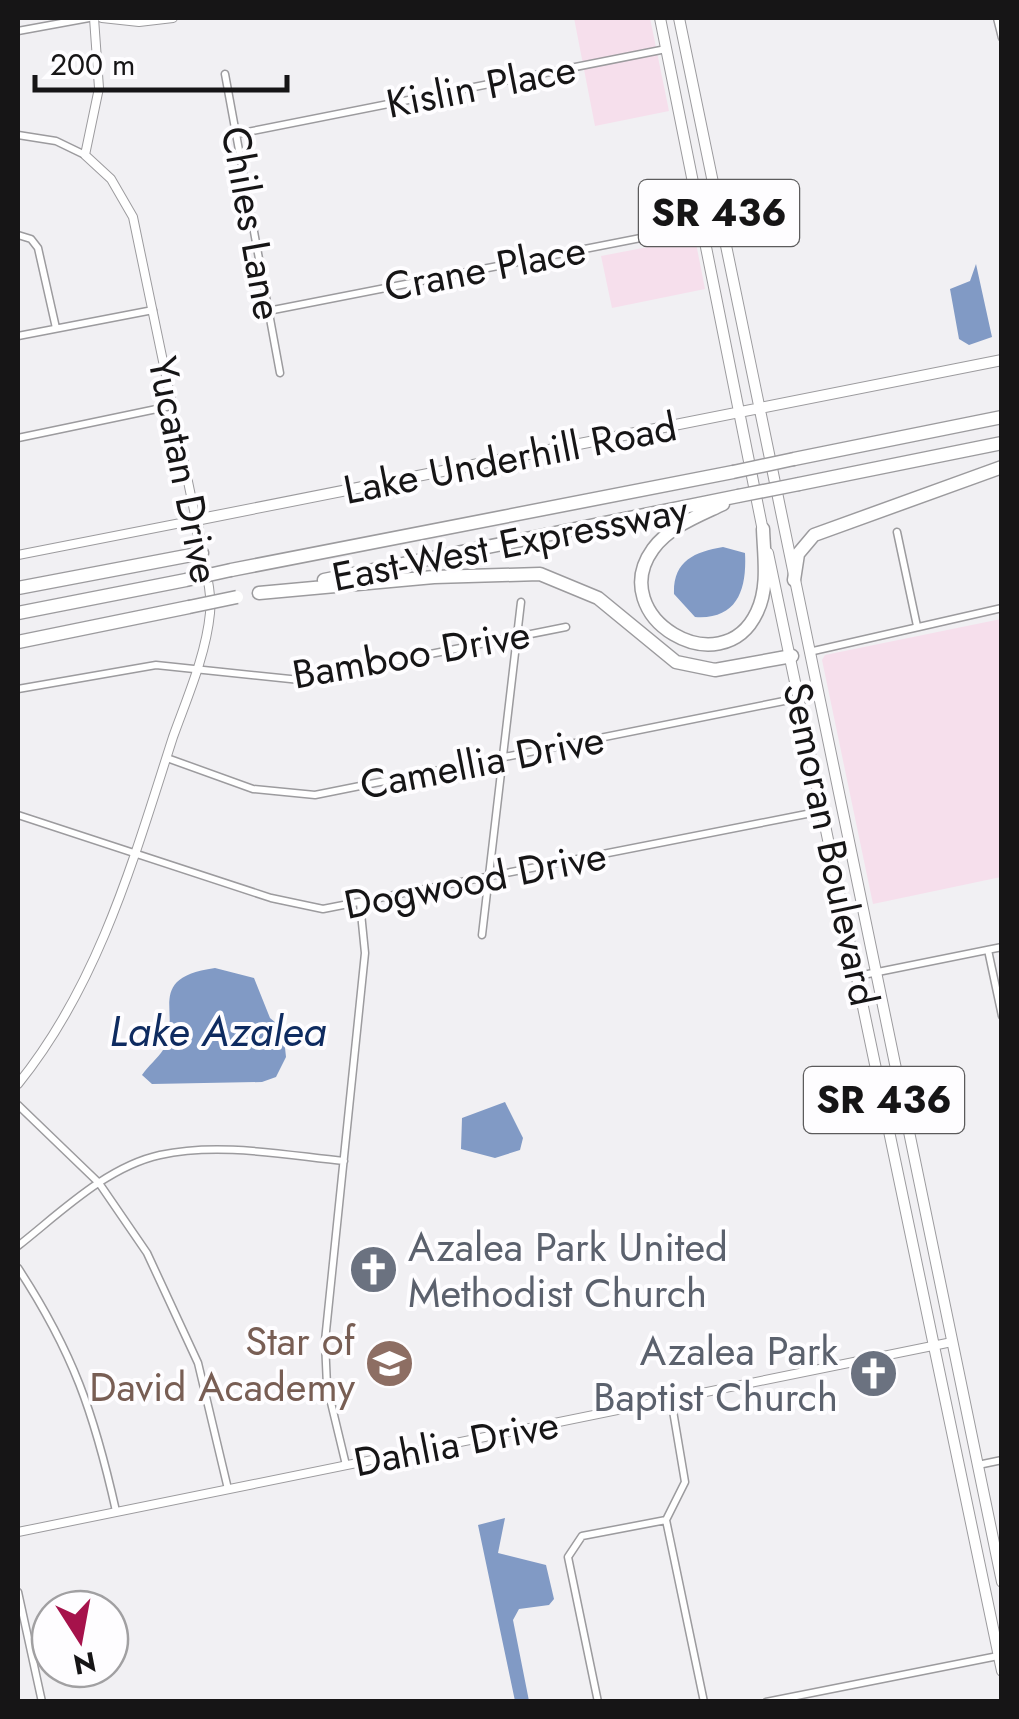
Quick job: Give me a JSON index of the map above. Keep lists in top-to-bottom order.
{
  "streets": {
    "highway": ["East-West Expressway"],
    "main road": [
      "SR 436",
      "Lake Underhill Road",
      "Yucatan Drive",
      "Semoran Boulevard"
    ],
    "street": [
      "Kislin Place",
      "Chiles Lane",
      "Crane Place",
      "Bamboo Drive",
      "Camellia Drive",
      "Dogwood Drive",
      "Dahlia Drive"
    ]
  },
  "crossings": [
    ["Kislin Place", "Chiles Lane"],
    ["Kislin Place", "Semoran Boulevard"],
    ["Chiles Lane", "Crane Place"],
    ["Crane Place", "Semoran Boulevard"],
    ["Lake Underhill Road", "Yucatan Drive"],
    ["Lake Underhill Road", "Semoran Boulevard"],
    ["Yucatan Drive", "Bamboo Drive"],
    ["Yucatan Drive", "Camellia Drive"],
    ["Yucatan Drive", "Dogwood Drive"],
    ["Camellia Drive", "Semoran Boulevard"],
    ["Semoran Boulevard", "Dogwood Drive"],
    ["Semoran Boulevard", "Dahlia Drive"]
  ],
  "water": ["Lake Azalea"],
  "places": {
    "church": ["Azalea Park United Methodist Church", "Azalea Park Baptist Church"],
    "school or university": ["Star of David Academy"]
  },
  "scale_bar": "200 m",
  "north": "bottom"
}
